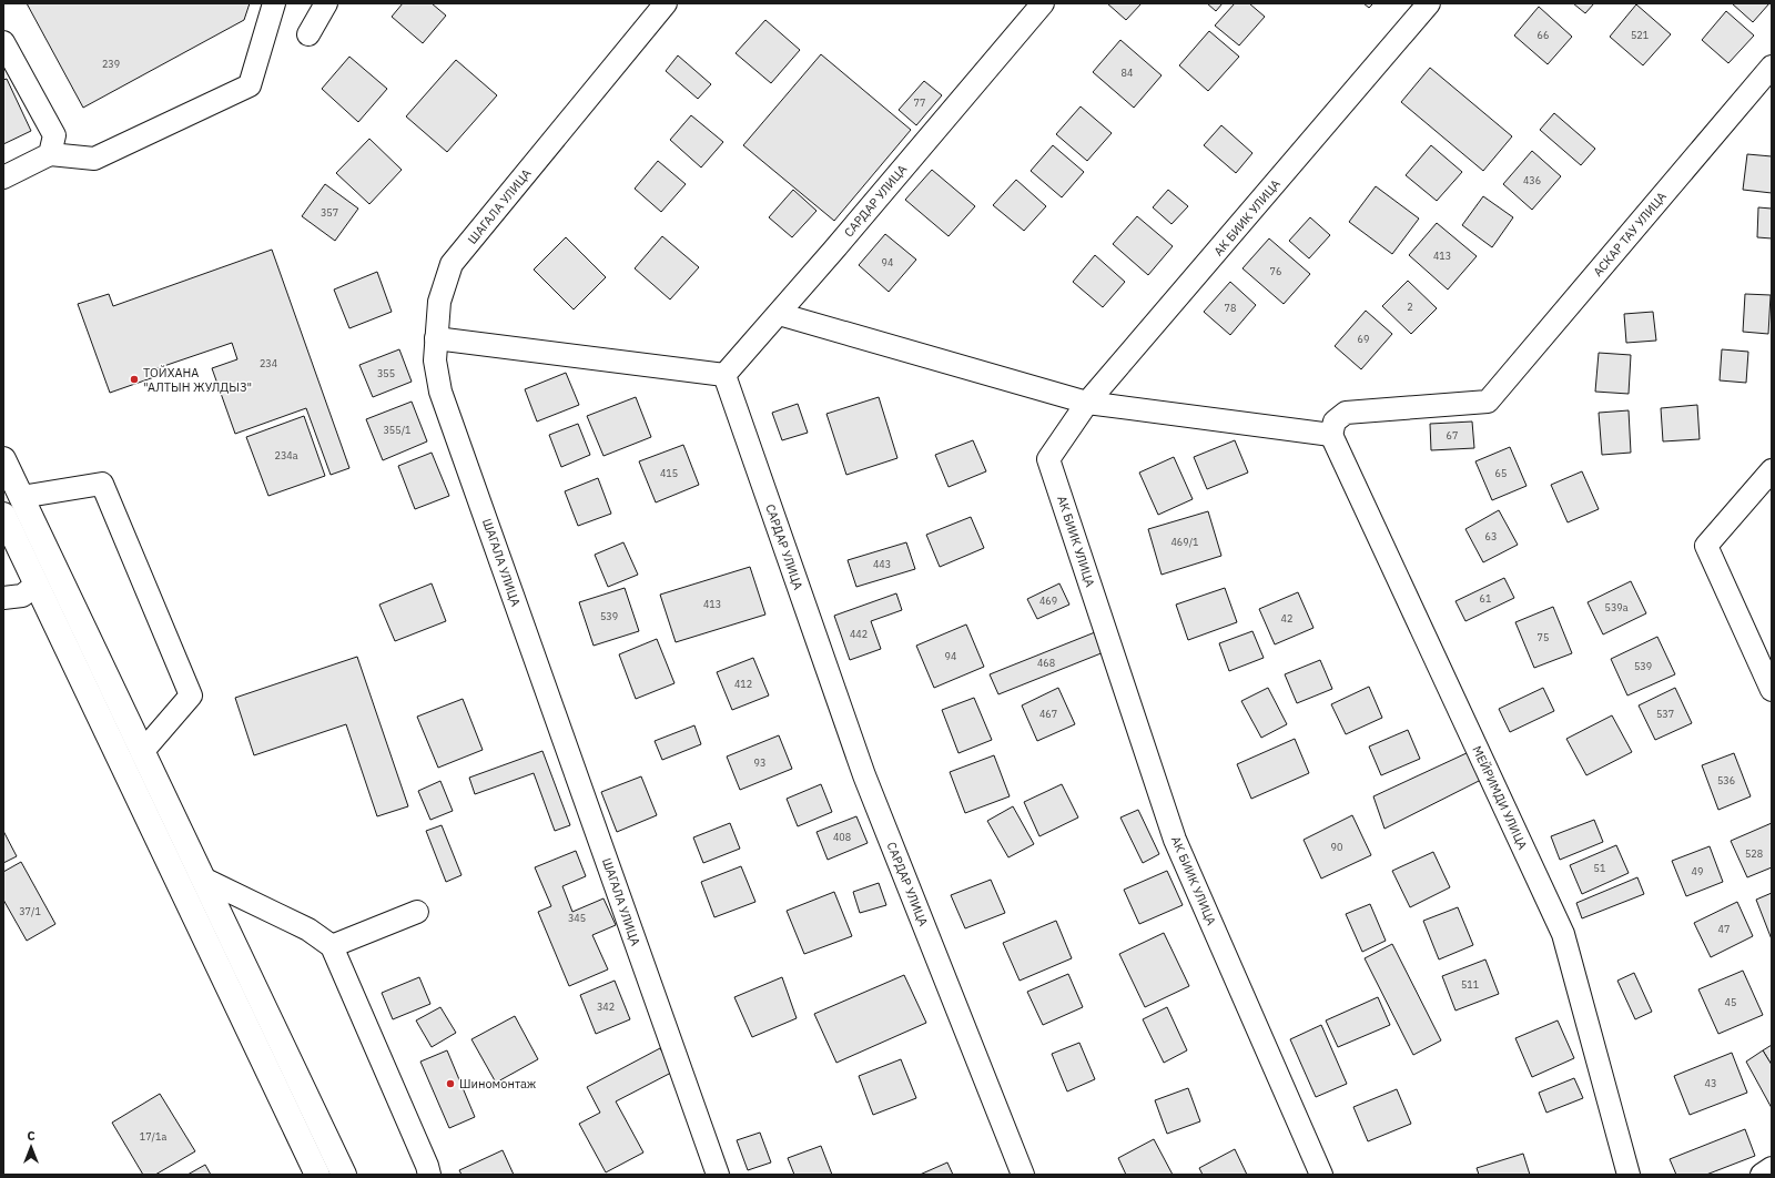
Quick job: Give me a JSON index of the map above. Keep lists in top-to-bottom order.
{
  "streets": {
    "street": [
      "САРДАР УЛИЦА",
      "ШАГАЛА УЛИЦА",
      "АК БИИК УЛИЦА",
      "АСКАР ТАУ УЛИЦА",
      "МЕЙРИМДИ УЛИЦА"
    ]
  },
  "crossings": [
    ["АСКАР ТАУ УЛИЦА", "МЕЙРИМДИ УЛИЦА"]
  ],
  "places": ["ТОЙХАНА \"АЛТЫН ЖУЛДЫЗ\"", "Шиномонтаж"],
  "house_numbers": [
    "66",
    "521",
    "239",
    "84",
    "77",
    "436",
    "357",
    "413",
    "94",
    "76",
    "2",
    "78",
    "69",
    "234",
    "355",
    "355/1",
    "67",
    "234а",
    "415",
    "65",
    "63",
    "469/1",
    "443",
    "61",
    "469",
    "413",
    "539а",
    "539",
    "42",
    "442",
    "75",
    "94",
    "468",
    "539",
    "412",
    "467",
    "537",
    "93",
    "536",
    "408",
    "90",
    "528",
    "51",
    "49",
    "37/1",
    "345",
    "47",
    "511",
    "45",
    "342",
    "43",
    "17/1а"
  ],
  "north": "top"
}
